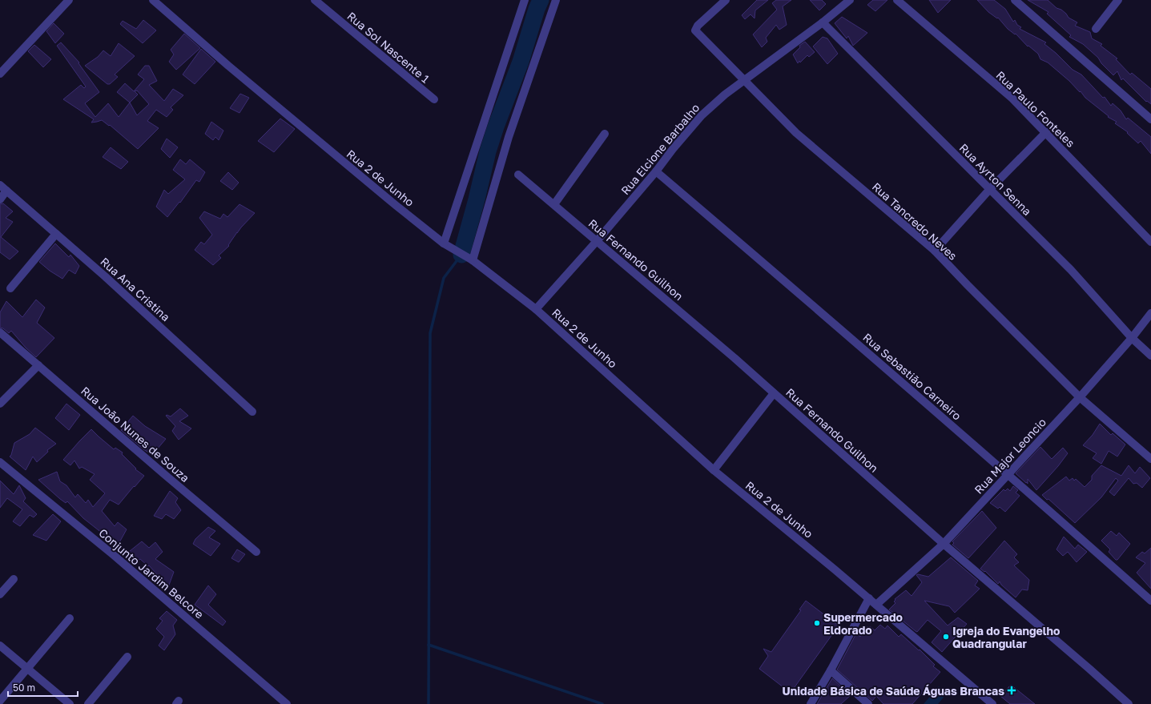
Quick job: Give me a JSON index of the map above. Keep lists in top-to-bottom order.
{
  "streets": {
    "street": [
      "Rua Sol Nascente 1",
      "Rua Paulo Fonteles",
      "Rua Elcione Barbalho",
      "Rua 2 de Junho",
      "Rua Ayrton Senna",
      "Rua Tancredo Neves",
      "Rua Fernando Guilhon",
      "Rua Ana Cristina",
      "Rua Sebastião Carneiro",
      "Rua João Nunes de Souza",
      "Rua Major Leoncio",
      "Conjunto Jardim Belcore"
    ]
  },
  "crossings": [
    ["Rua Elcione Barbalho", "Rua 2 de Junho"],
    ["Rua Elcione Barbalho", "Rua Ayrton Senna"],
    ["Rua Elcione Barbalho", "Rua Tancredo Neves"],
    ["Rua Elcione Barbalho", "Rua Fernando Guilhon"],
    ["Rua Elcione Barbalho", "Rua Sebastião Carneiro"],
    ["Rua 2 de Junho", "Rua Major Leoncio"],
    ["Rua Ayrton Senna", "Rua Major Leoncio"],
    ["Rua Tancredo Neves", "Rua Major Leoncio"],
    ["Rua Fernando Guilhon", "Rua Major Leoncio"],
    ["Rua Sebastião Carneiro", "Rua Major Leoncio"]
  ],
  "places": {
    "other": ["Supermercado Eldorado", "Igreja do Evangelho Quadrangular"],
    "health": ["Unidade Básica de Saúde Águas Brancas"]
  },
  "scale_bar": "50 m"
}
